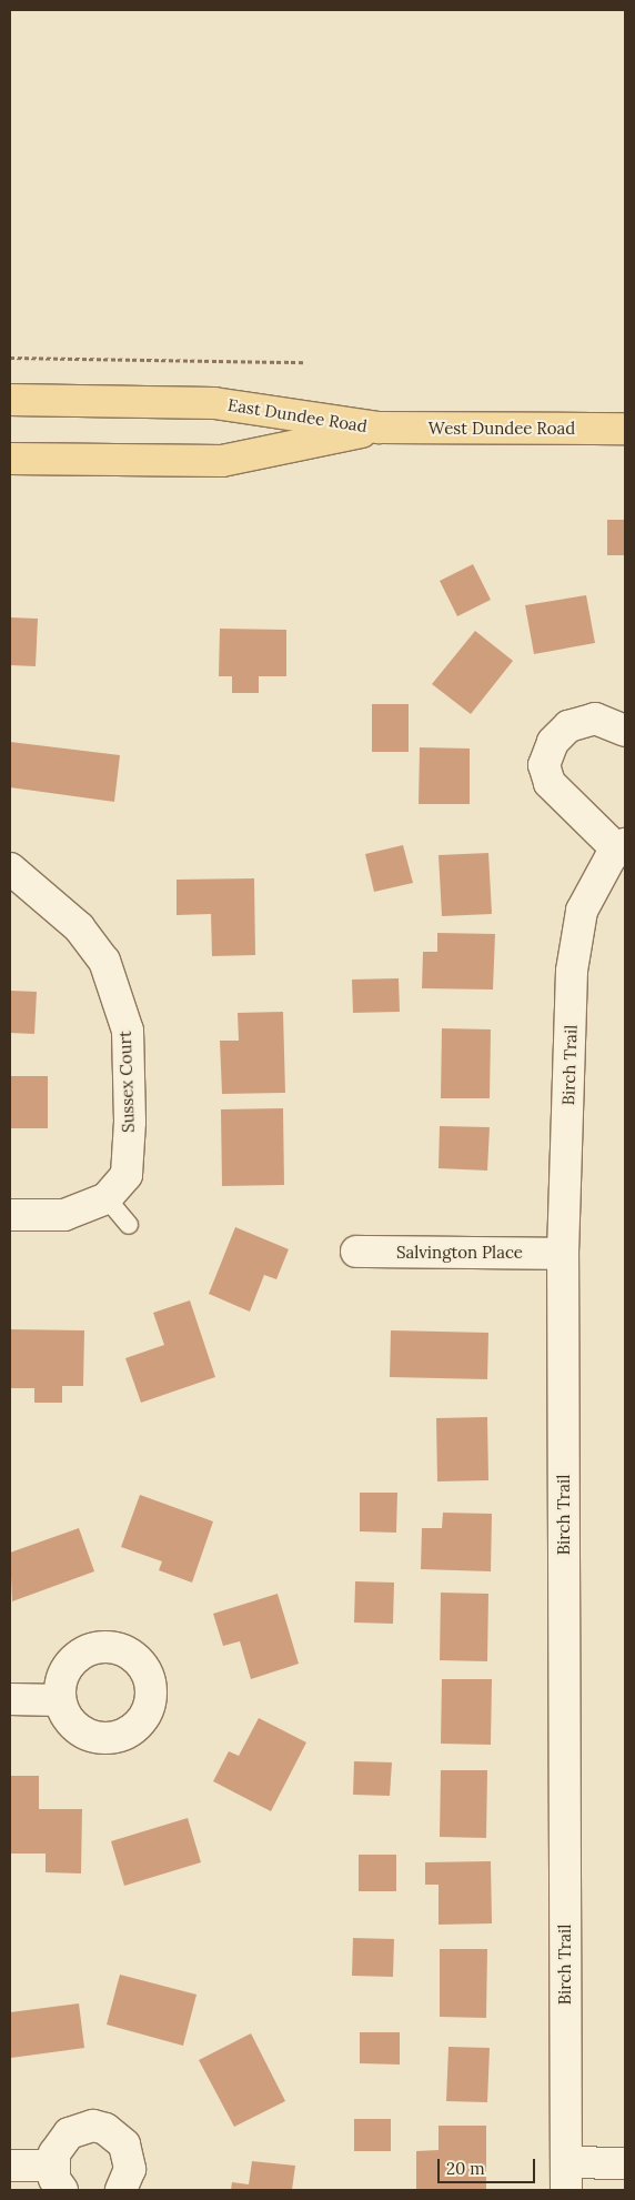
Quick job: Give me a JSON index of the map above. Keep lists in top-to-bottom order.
{
  "streets": {
    "main road": ["East Dundee Road", "West Dundee Road"],
    "street": ["Birch Trail", "Sussex Court", "Salvington Place"]
  },
  "crossings": [
    ["East Dundee Road", "West Dundee Road"],
    ["Birch Trail", "Salvington Place"]
  ],
  "scale_bar": "20 m"
}
